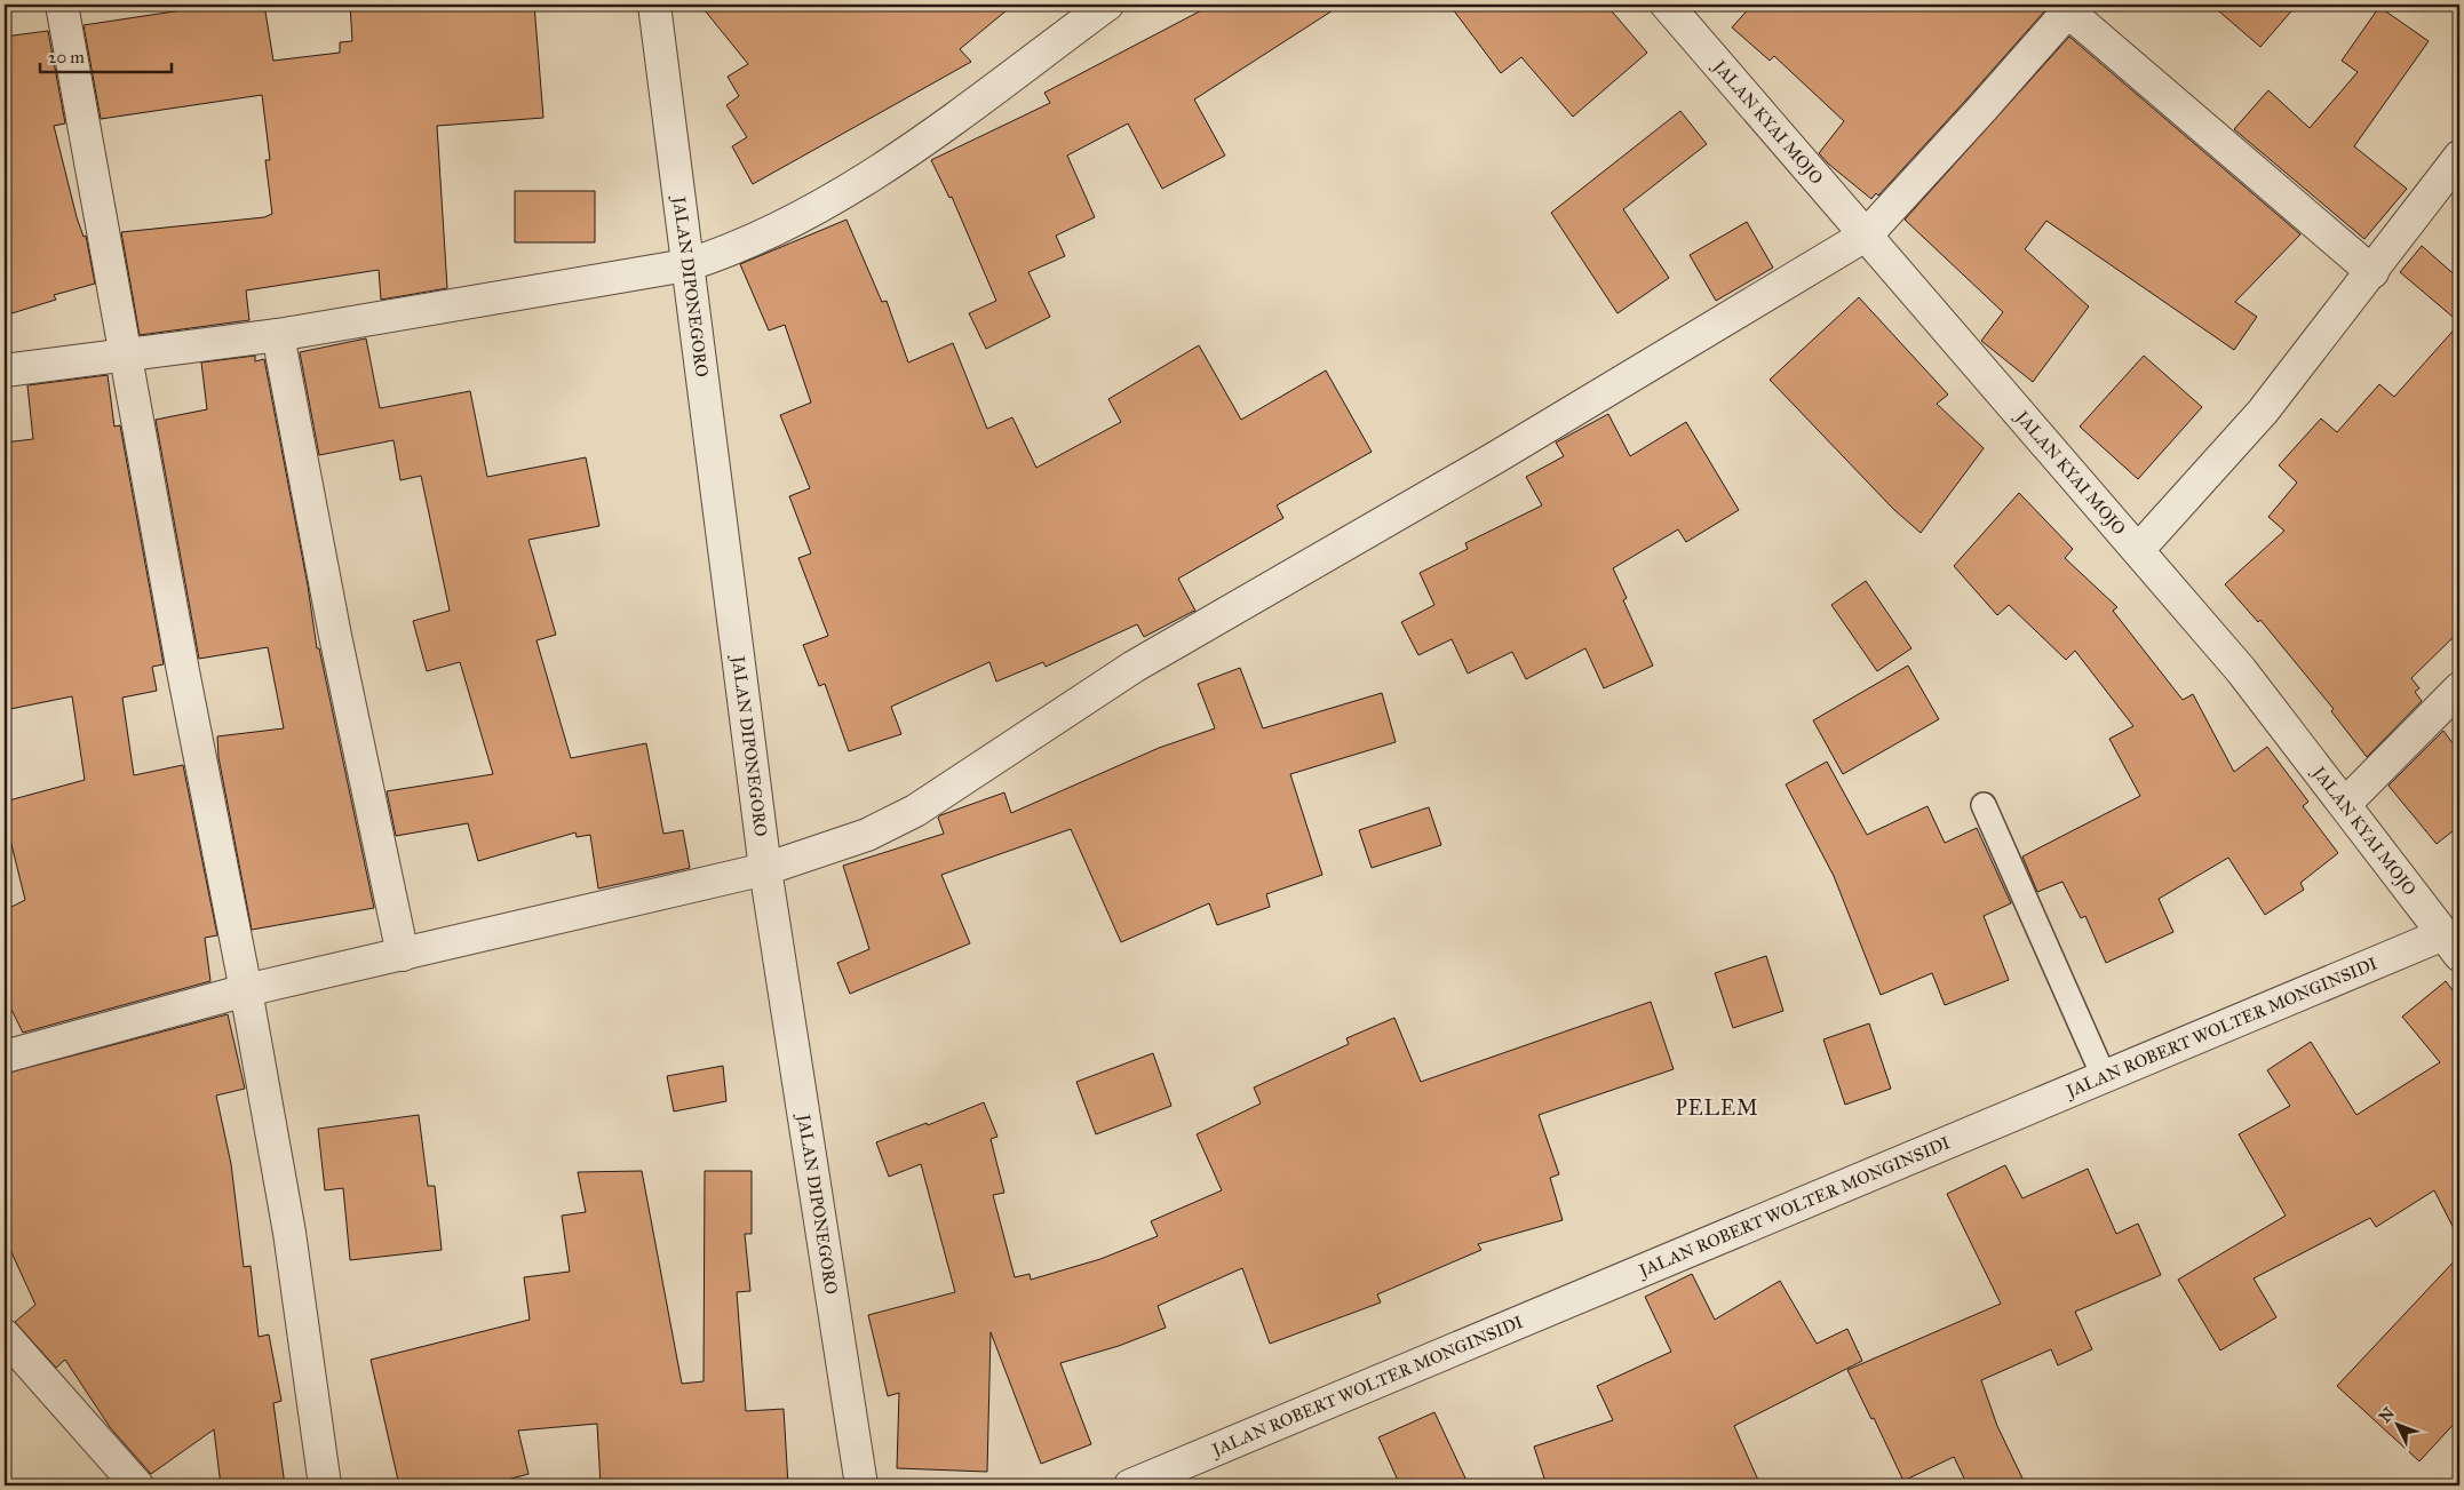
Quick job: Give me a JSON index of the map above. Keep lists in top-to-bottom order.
{
  "streets": {
    "street": ["JALAN KYAI MOJO", "JALAN DIPONEGORO", "JALAN ROBERT WOLTER MONGINSIDI"]
  },
  "crossings": [
    ["JALAN KYAI MOJO", "JALAN ROBERT WOLTER MONGINSIDI"]
  ],
  "districts": ["PELEM"],
  "scale_bar": "20 m",
  "north": "top left"
}
